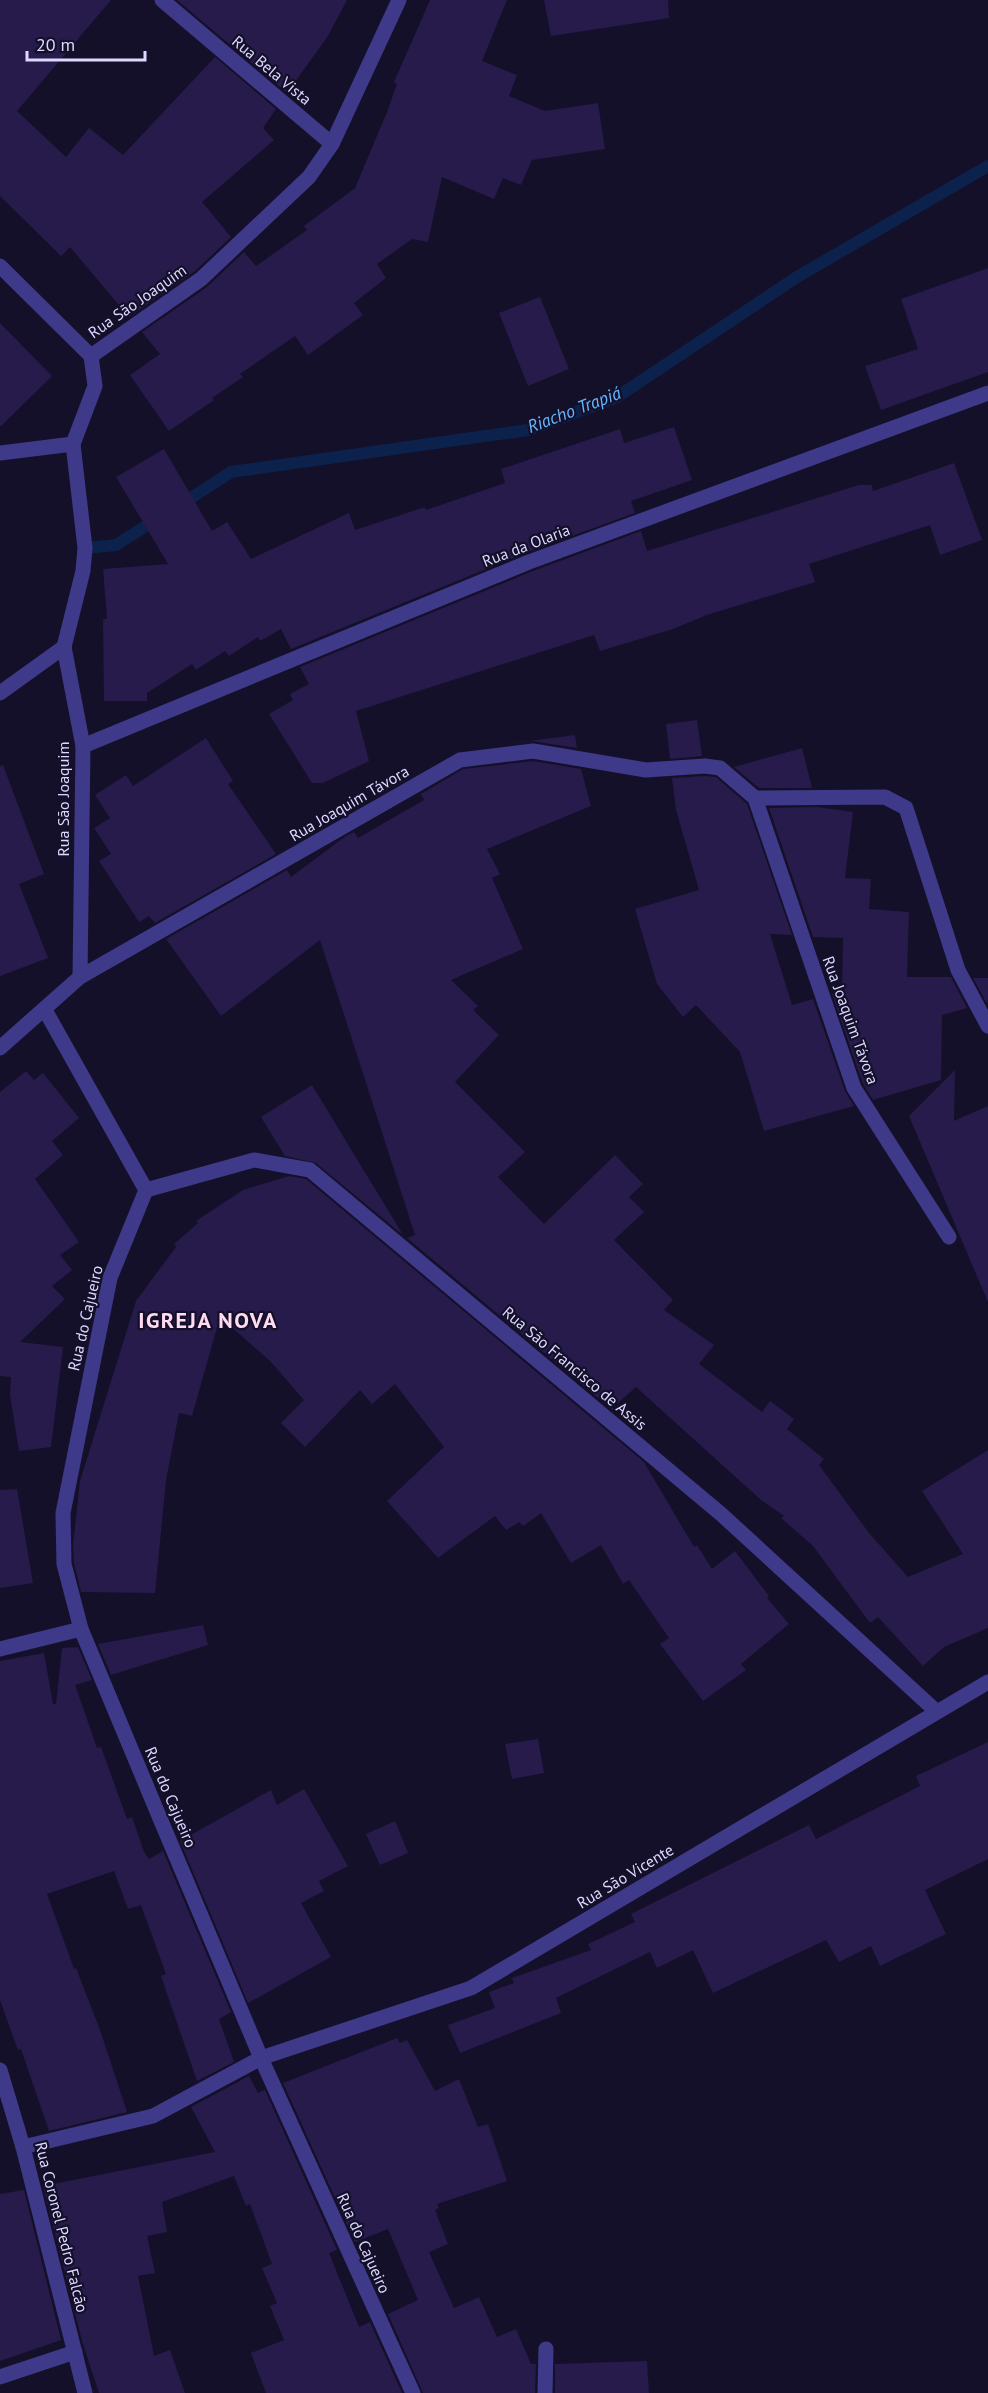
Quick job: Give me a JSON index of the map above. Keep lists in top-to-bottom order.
{
  "streets": {
    "street": [
      "Rua Bela Vista",
      "Rua São Joaquim",
      "Rua da Olaria",
      "Rua Joaquim Távora",
      "Rua do Cajueiro",
      "Rua São Francisco de Assis",
      "Rua São Vicente",
      "Rua Coronel Pedro Falcão"
    ]
  },
  "crossings": [
    ["Rua Bela Vista", "Rua São Joaquim"],
    ["Rua São Joaquim", "Rua da Olaria"],
    ["Rua São Joaquim", "Rua Joaquim Távora"],
    ["Rua do Cajueiro", "Rua São Francisco de Assis"],
    ["Rua do Cajueiro", "Rua São Vicente"],
    ["Rua São Francisco de Assis", "Rua São Vicente"],
    ["Rua São Vicente", "Rua Coronel Pedro Falcão"]
  ],
  "districts": ["IGREJA NOVA"],
  "water": ["Riacho Trapiá"],
  "scale_bar": "20 m"
}
